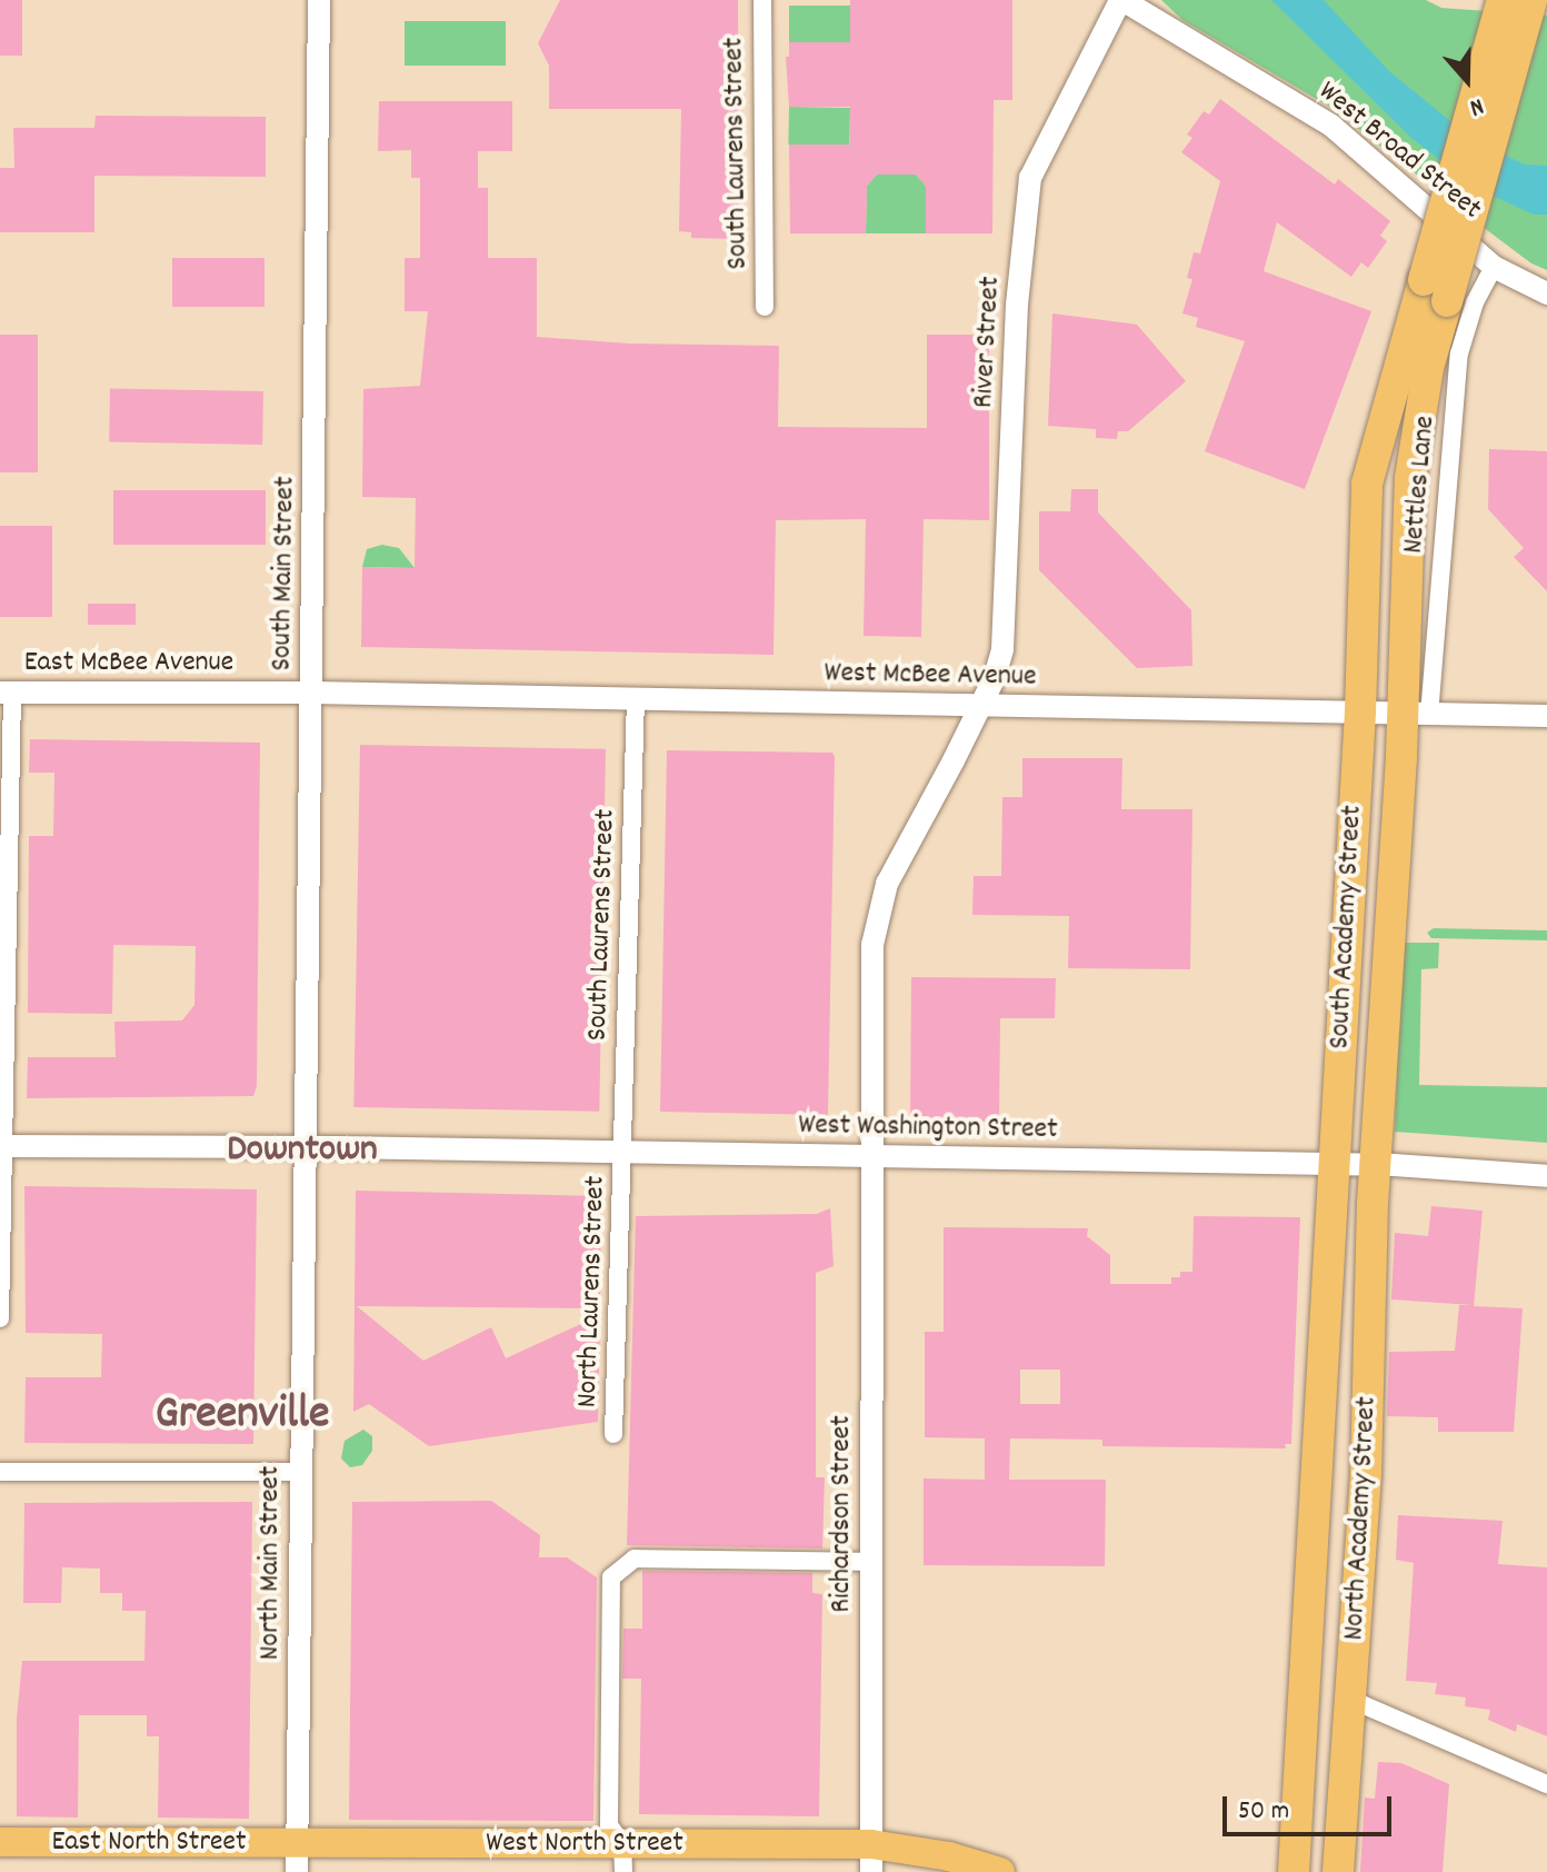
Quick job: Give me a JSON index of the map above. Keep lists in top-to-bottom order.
{
  "streets": {
    "highway": ["South Academy Street", "North Academy Street"],
    "main road": ["East North Street", "West North Street"],
    "street": [
      "West Broad Street",
      "South Laurens Street",
      "River Street",
      "Nettles Lane",
      "South Main Street",
      "East McBee Avenue",
      "West McBee Avenue",
      "West Washington Street",
      "North Laurens Street",
      "Richardson Street",
      "North Main Street"
    ]
  },
  "crossings": [
    ["West Broad Street", "River Street"],
    ["West Broad Street", "Nettles Lane"],
    ["South Laurens Street", "West McBee Avenue"],
    ["South Laurens Street", "West Washington Street"],
    ["South Laurens Street", "North Laurens Street"],
    ["River Street", "West McBee Avenue"],
    ["River Street", "West Washington Street"],
    ["River Street", "Richardson Street"],
    ["Nettles Lane", "West McBee Avenue"],
    ["Nettles Lane", "South Academy Street"],
    ["South Main Street", "East McBee Avenue"],
    ["South Main Street", "West McBee Avenue"],
    ["South Main Street", "West Washington Street"],
    ["South Main Street", "North Main Street"],
    ["East McBee Avenue", "West McBee Avenue"],
    ["West McBee Avenue", "South Academy Street"],
    ["South Academy Street", "West Washington Street"],
    ["South Academy Street", "North Academy Street"],
    ["West Washington Street", "North Laurens Street"],
    ["West Washington Street", "Richardson Street"],
    ["West Washington Street", "North Academy Street"],
    ["West Washington Street", "North Main Street"],
    ["Richardson Street", "West North Street"],
    ["North Main Street", "East North Street"],
    ["North Main Street", "West North Street"],
    ["East North Street", "West North Street"]
  ],
  "districts": ["Downtown", "Greenville"],
  "scale_bar": "50 m",
  "north": "bottom"
}
